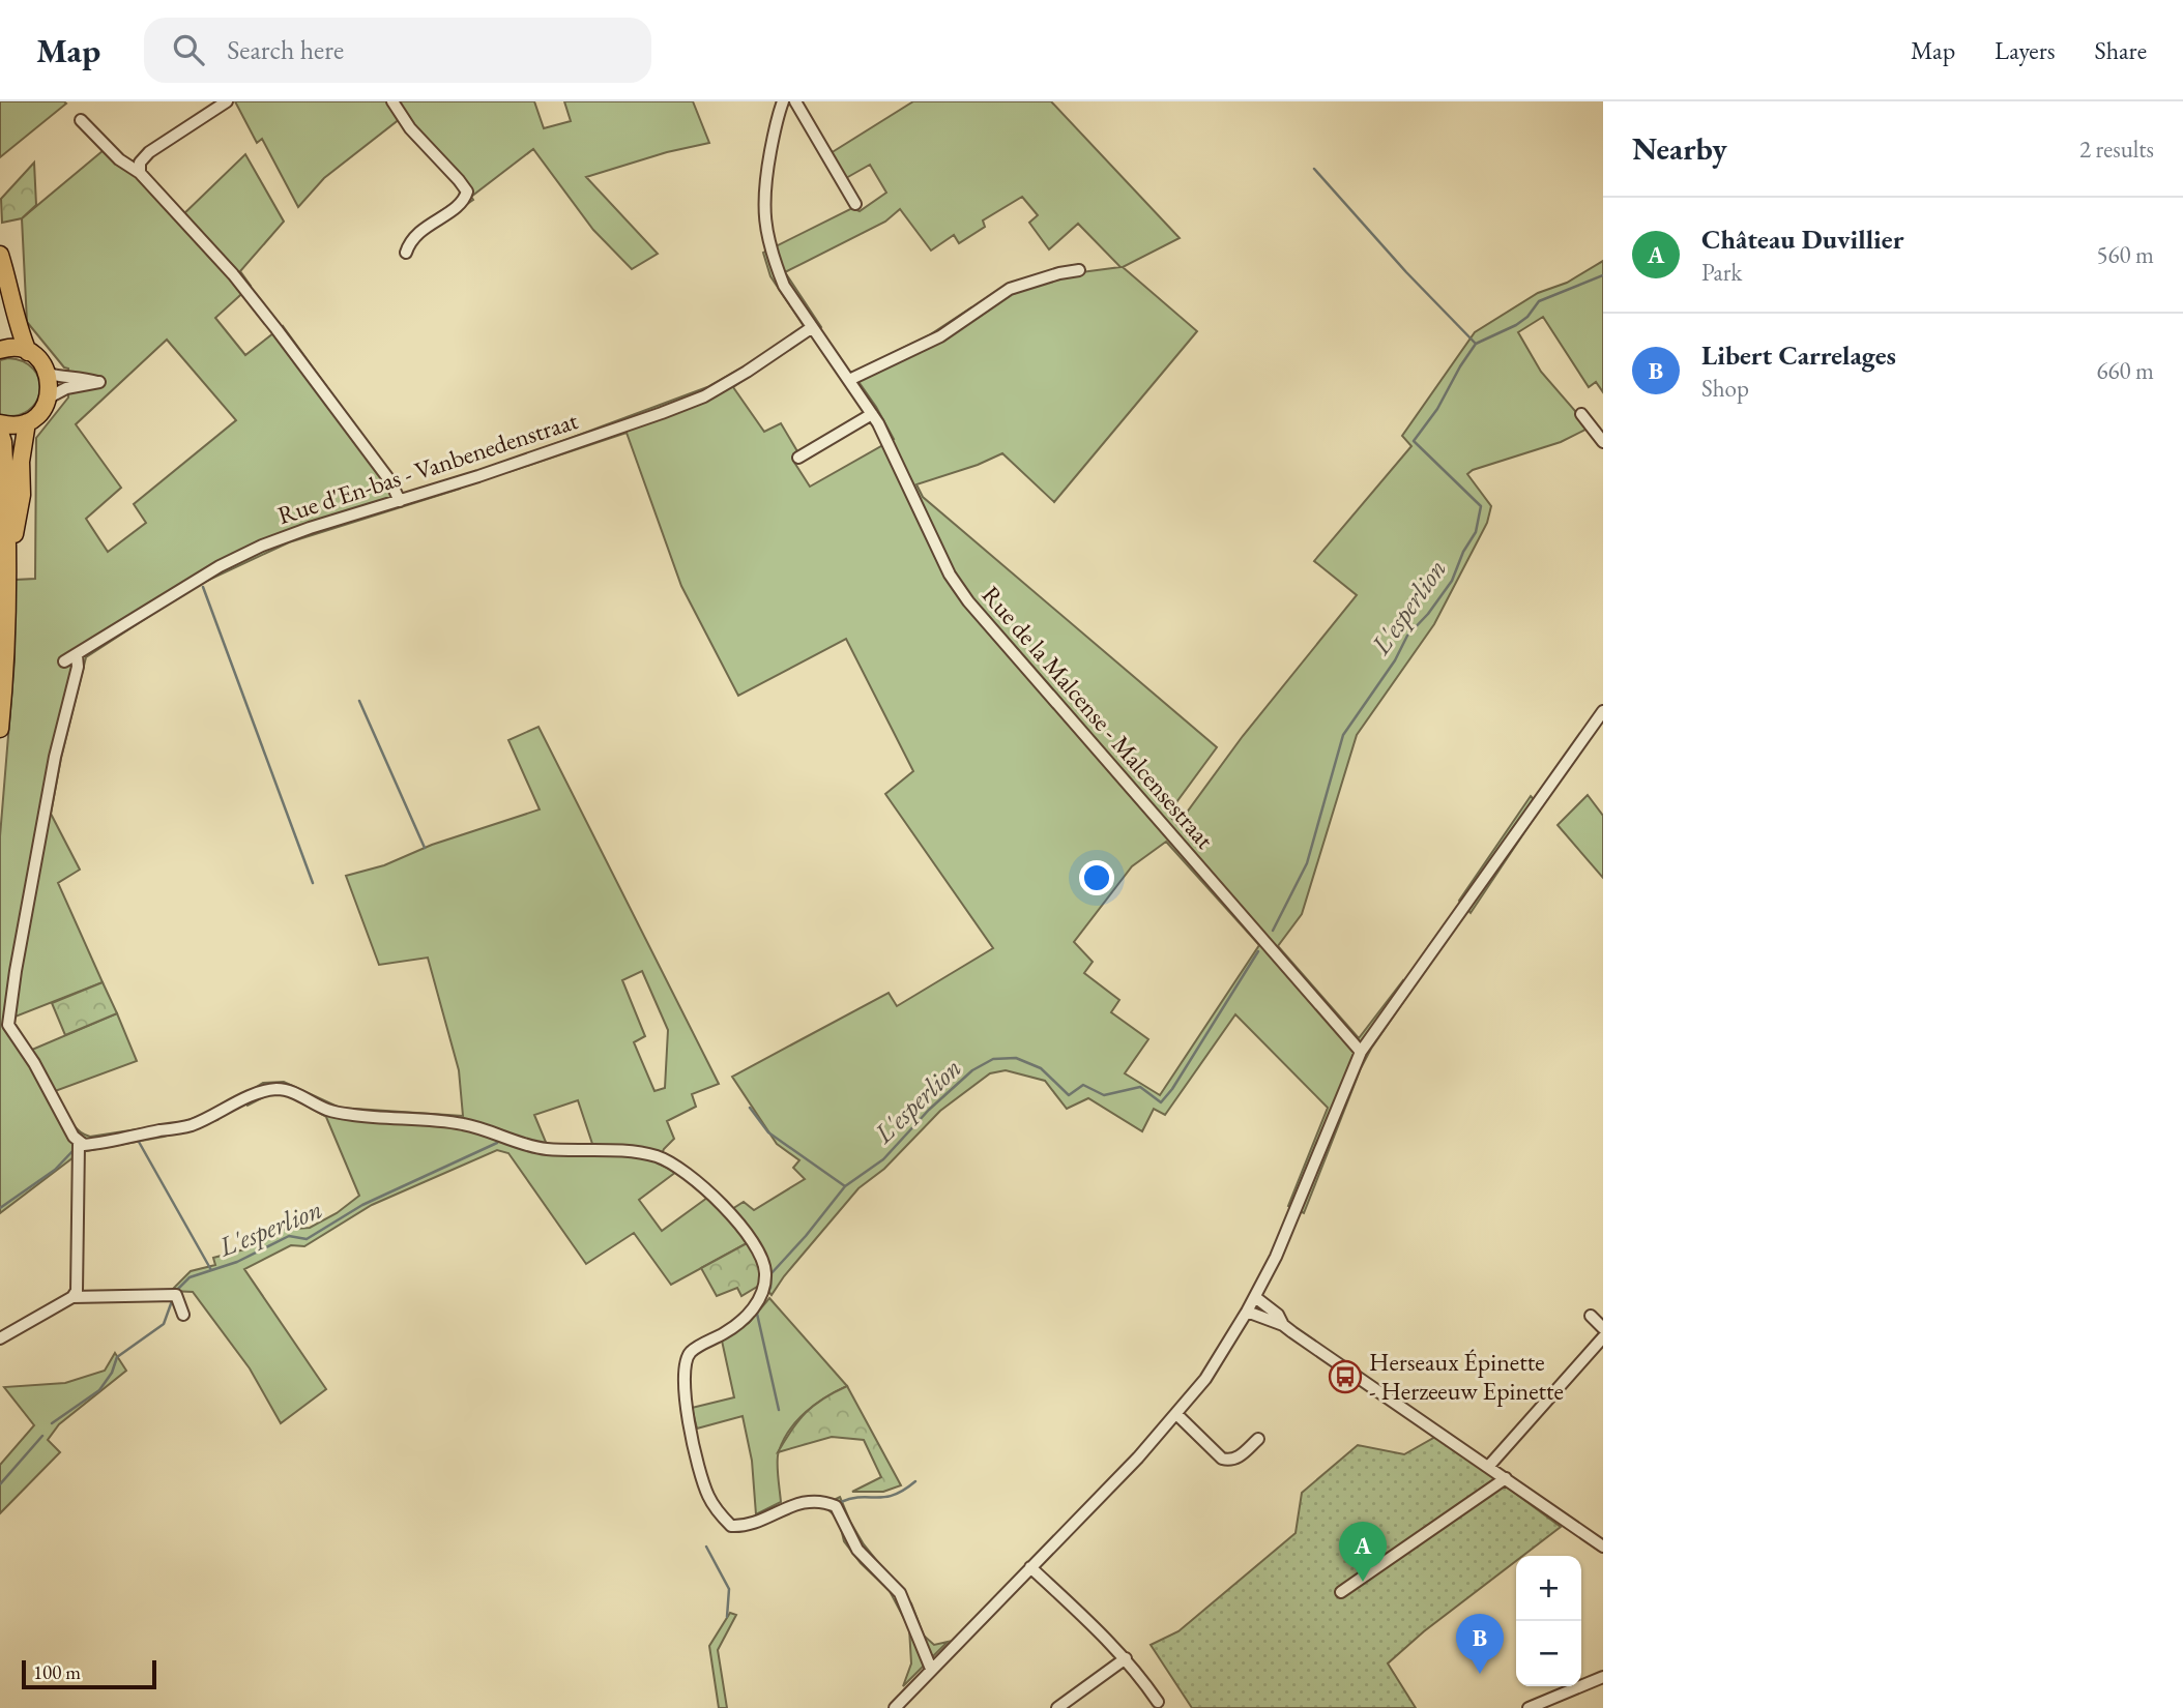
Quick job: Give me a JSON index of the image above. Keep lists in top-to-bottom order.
{
  "streets": {
    "street": ["Rue d'En-bas - Vanbenedenstraat", "Rue de la Malcense - Malcensestraat"]
  },
  "crossings": [
    ["Rue d'En-bas - Vanbenedenstraat", "Rue de la Malcense - Malcensestraat"]
  ],
  "water": ["L'esperlion"],
  "places": {
    "bus stop": ["Herseaux Épinette - Herzeeuw Epinette"]
  },
  "scale_bar": "100 m",
  "page": {
    "header": "Map",
    "search": "Search here",
    "nav": ["Map", "Layers", "Share"],
    "heading": ["Nearby", "2 results"],
    "list": [
      {
        "mark": "A",
        "name": "Château Duvillier",
        "note": "Park",
        "value": "560 m"
      },
      {
        "mark": "B",
        "name": "Libert Carrelages",
        "note": "Shop",
        "value": "660 m"
      }
    ],
    "pins": ["A", "B"],
    "map_buttons": ["+", "−"],
    "scale": "100 m"
  }
}
